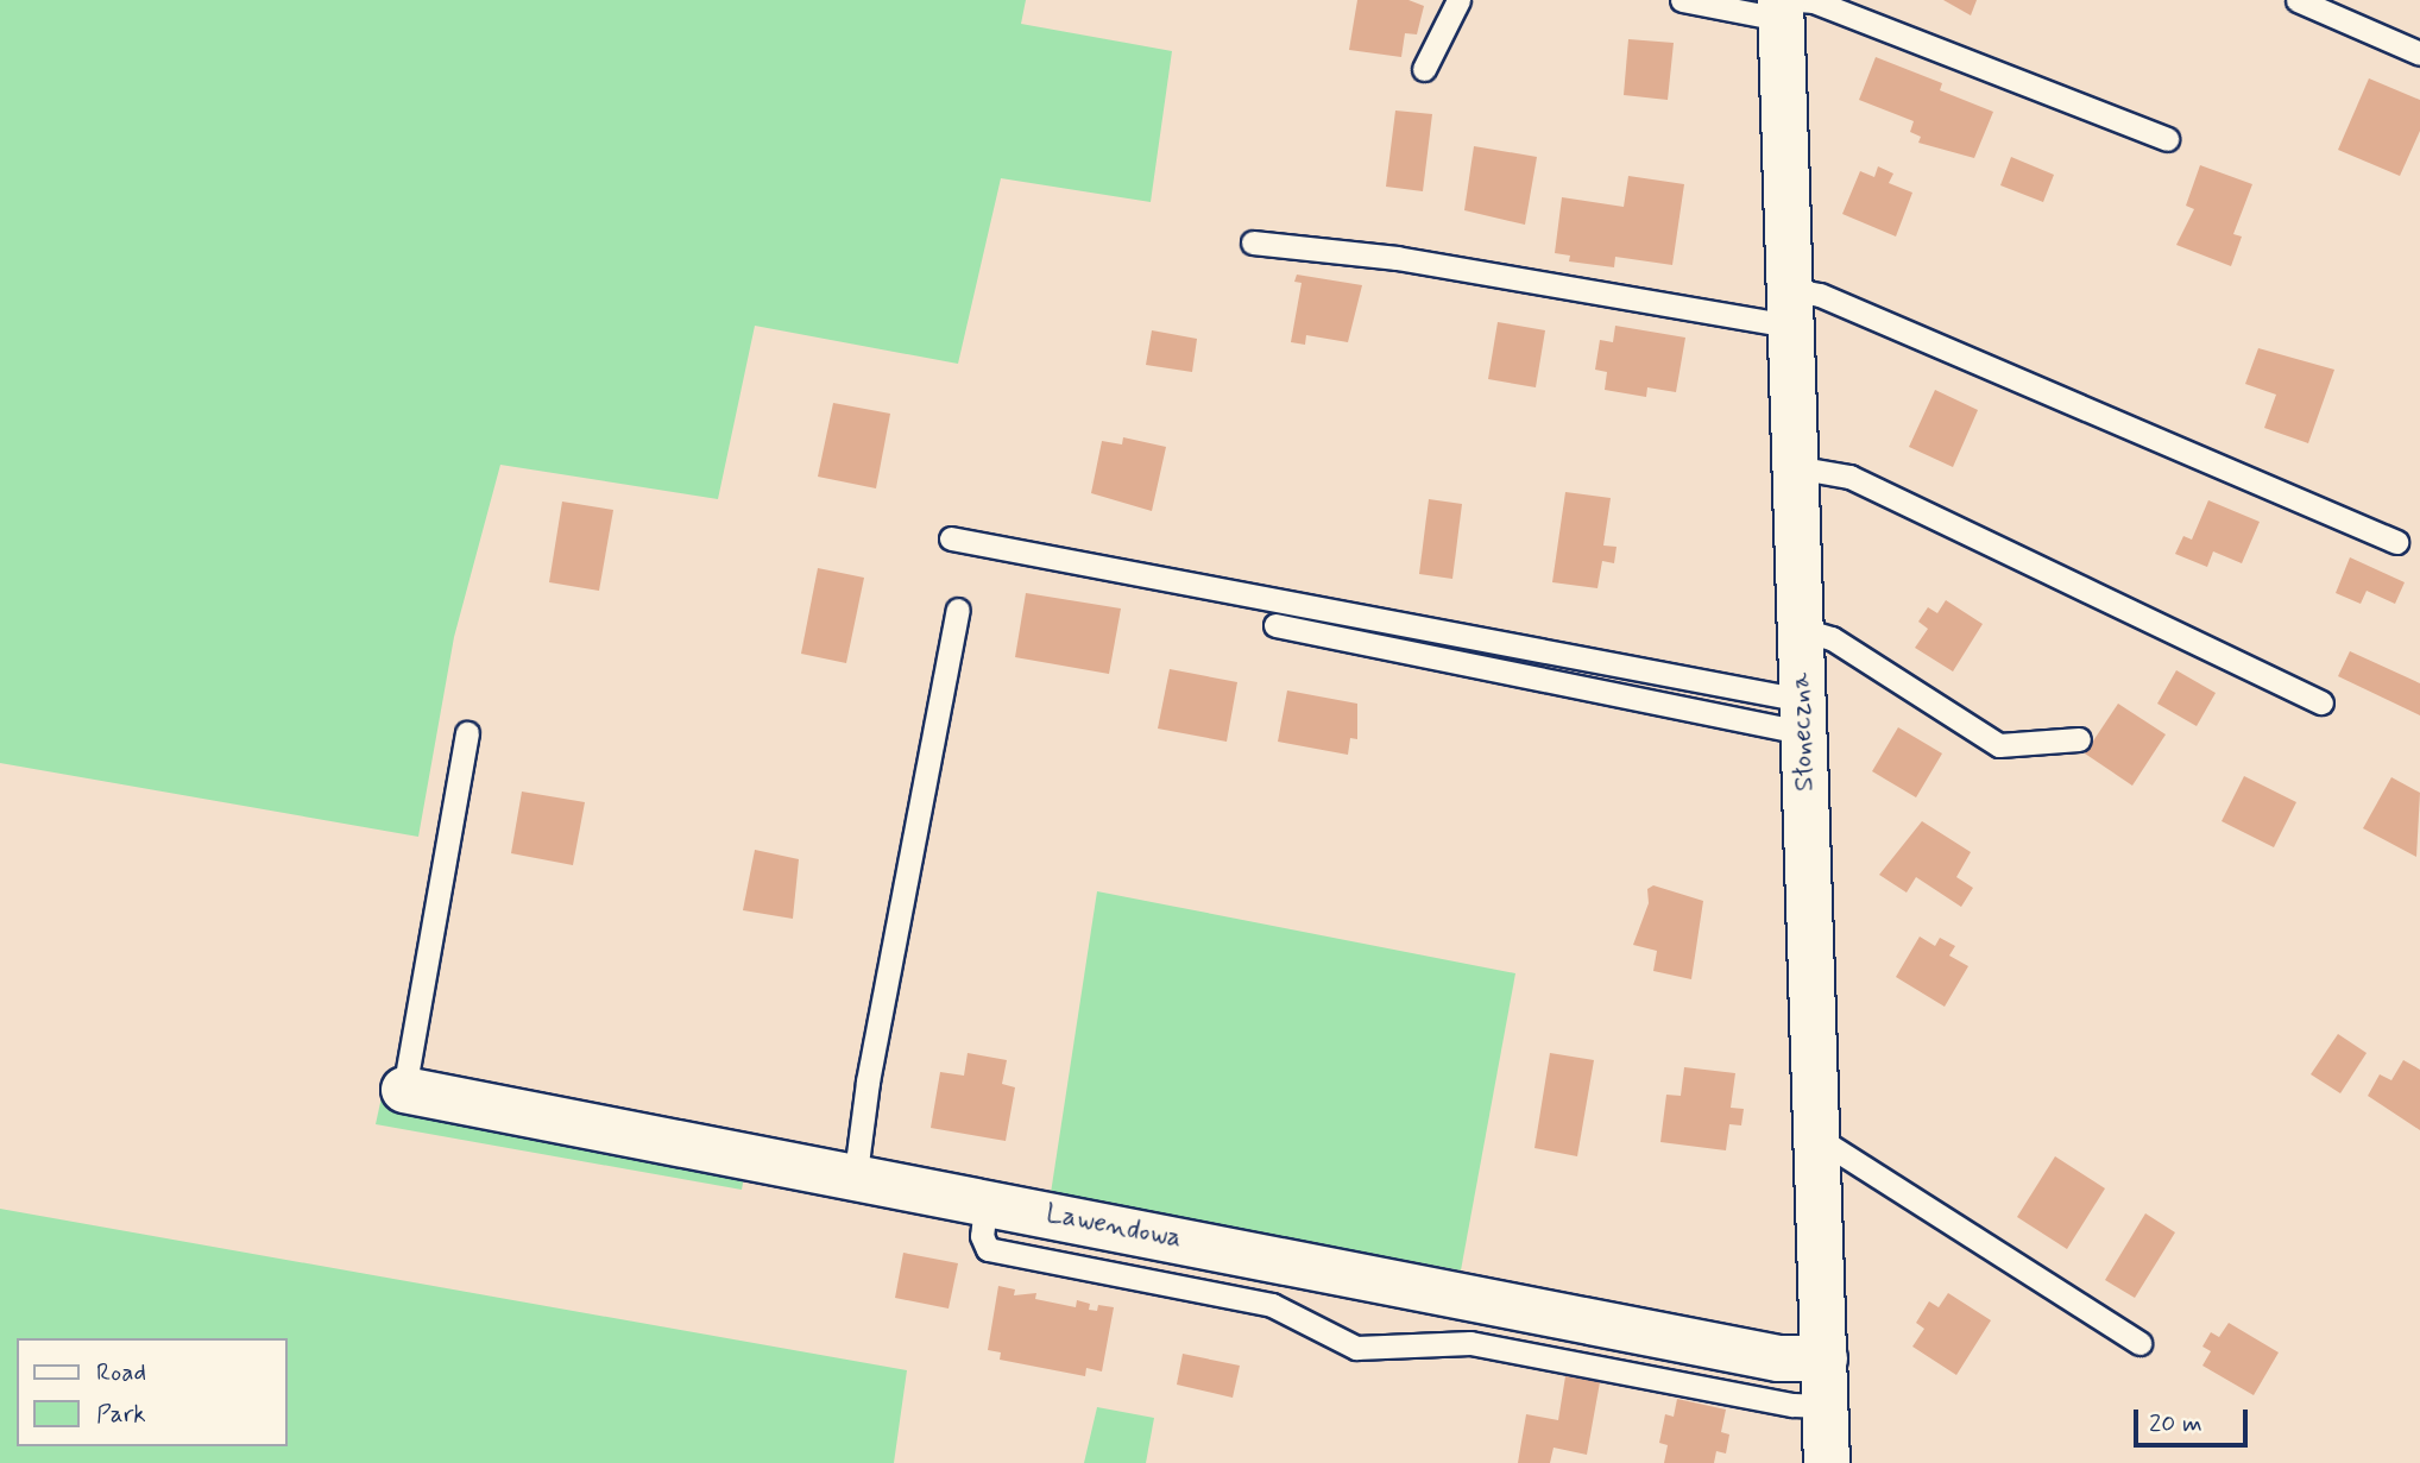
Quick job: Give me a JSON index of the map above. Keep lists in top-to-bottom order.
{
  "streets": {
    "street": ["Słoneczna", "Lawendowa"]
  },
  "crossings": [
    ["Słoneczna", "Lawendowa"]
  ],
  "legend": ["Road", "Park"],
  "scale_bar": "20 m"
}
